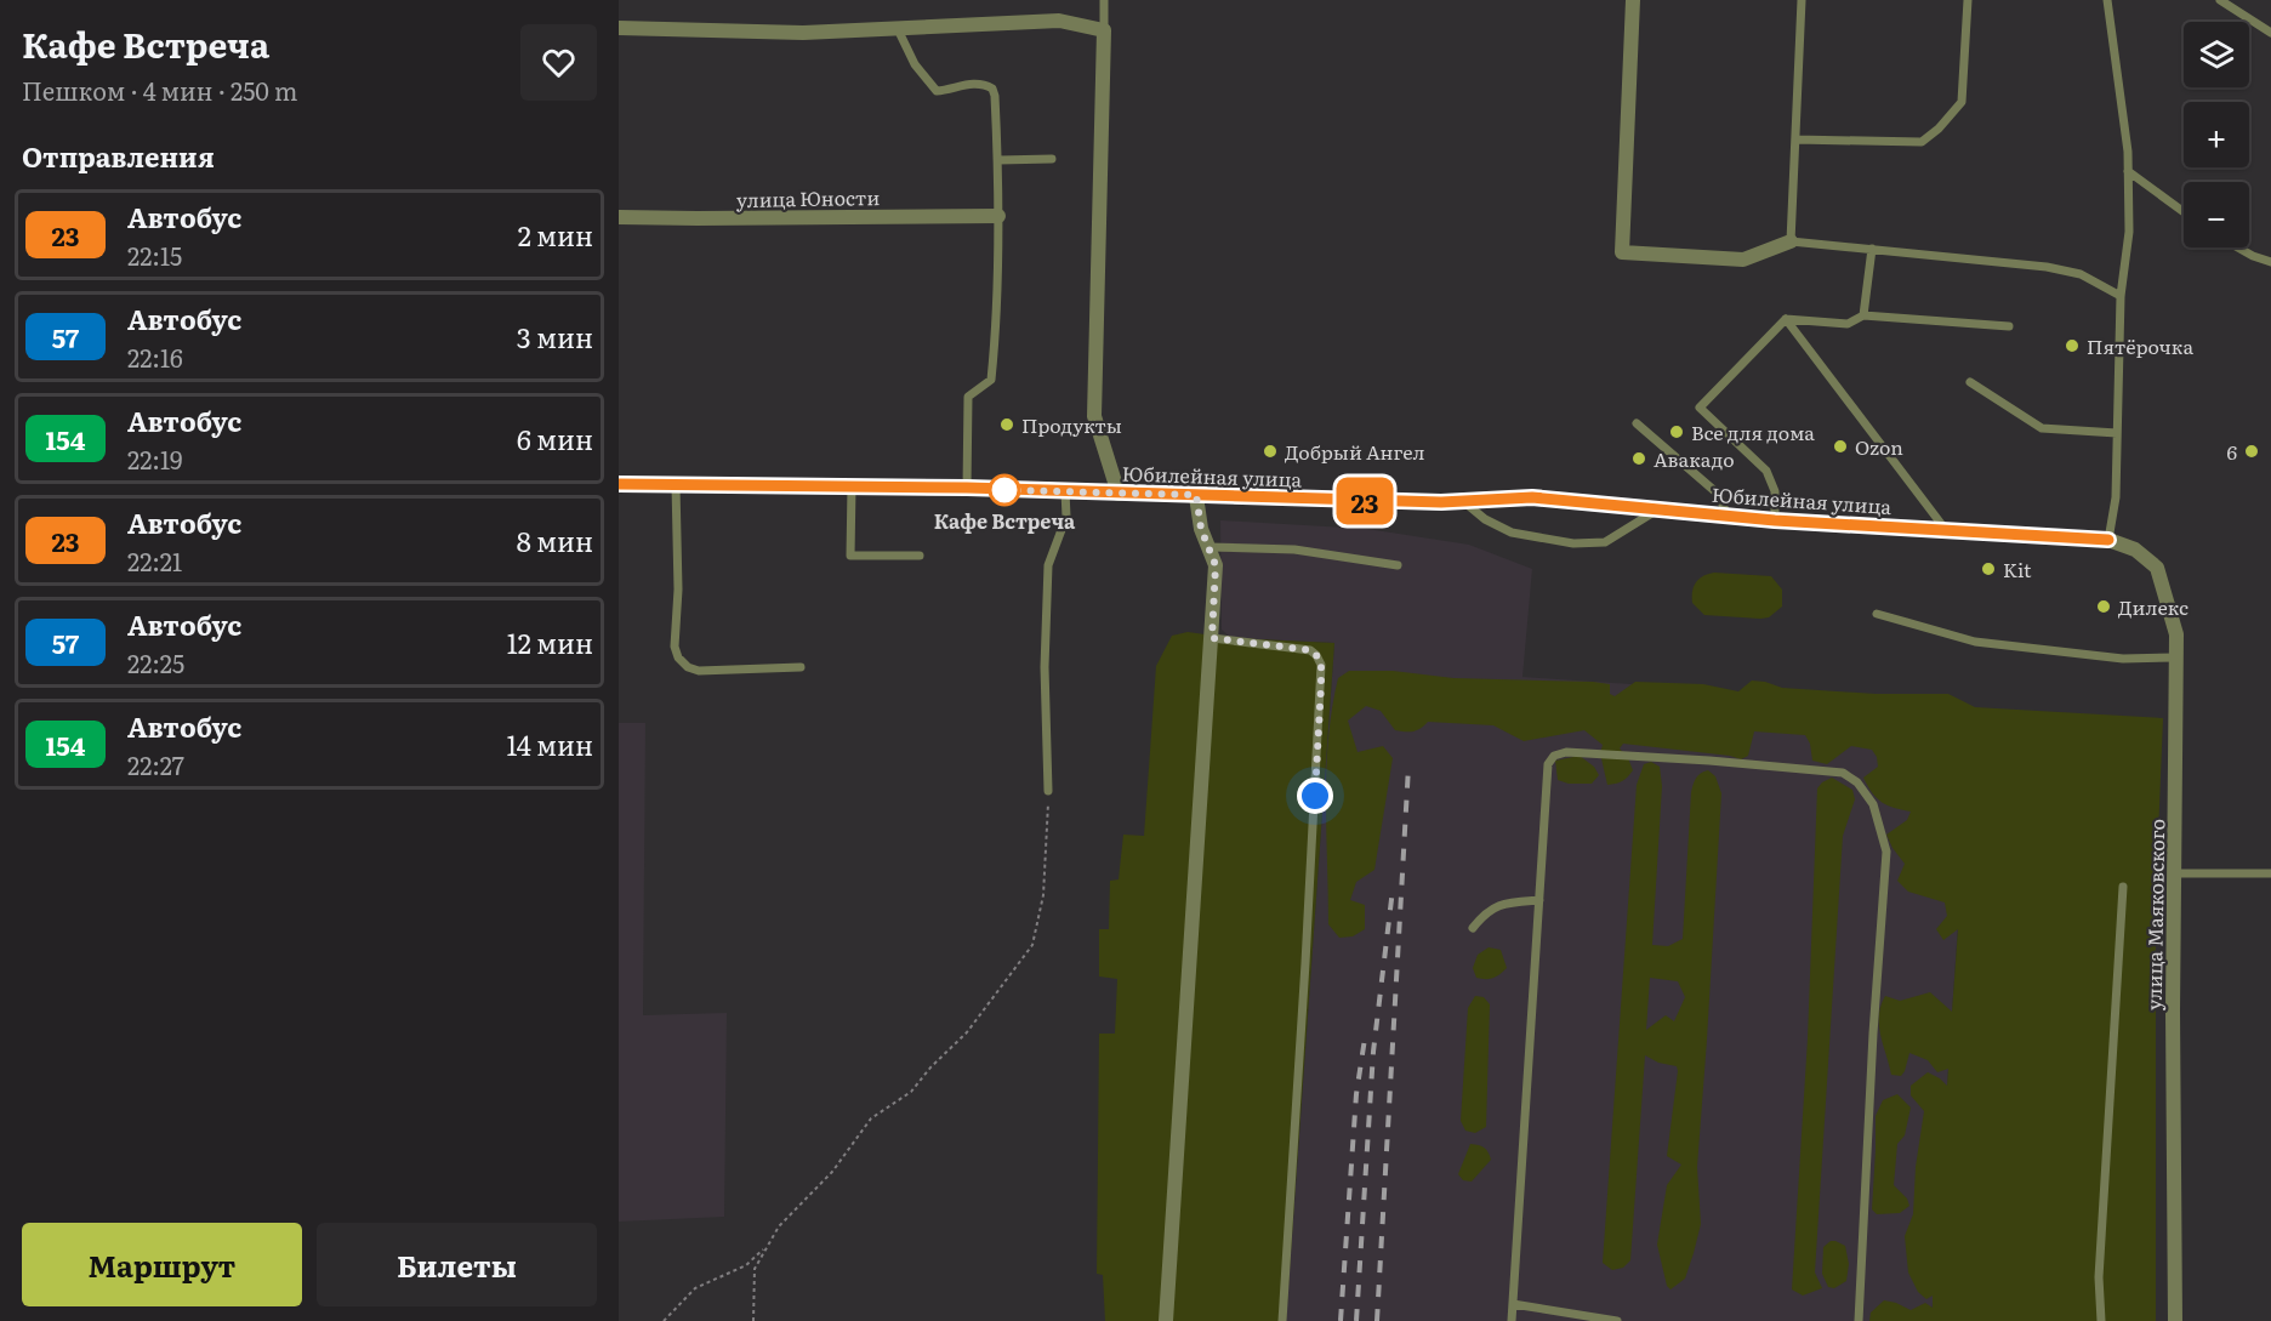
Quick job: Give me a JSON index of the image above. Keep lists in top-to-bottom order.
{
  "streets": {
    "street": ["улица Юности", "Юбилейная улица", "улица Маяковского"]
  },
  "crossings": [
    ["Юбилейная улица", "улица Маяковского"]
  ],
  "places": [
    "Пятёрочка",
    "Продукты",
    "Все для дома",
    "Ozon",
    "Добрый Ангел",
    "6",
    "Авакадо",
    "Кафе Встреча",
    "Kit",
    "Дилекс"
  ],
  "lines": ["bus line 23"],
  "page": {
    "heading": [
      ["Кафе Встреча", "Пешком · 4 мин · 250 m"],
      "Отправления"
    ],
    "on_map": "23",
    "map_buttons": ["+", "−"],
    "list": [
      {
        "mark": "23",
        "name": "Автобус",
        "note": "22:15",
        "value": "2 мин"
      },
      {
        "mark": "57",
        "name": "Автобус",
        "note": "22:16",
        "value": "3 мин"
      },
      {
        "mark": "154",
        "name": "Автобус",
        "note": "22:19",
        "value": "6 мин"
      },
      {
        "mark": "23",
        "name": "Автобус",
        "note": "22:21",
        "value": "8 мин"
      },
      {
        "mark": "57",
        "name": "Автобус",
        "note": "22:25",
        "value": "12 мин"
      },
      {
        "mark": "154",
        "name": "Автобус",
        "note": "22:27",
        "value": "14 мин"
      }
    ],
    "buttons": ["Маршрут", "Билеты"]
  }
}
